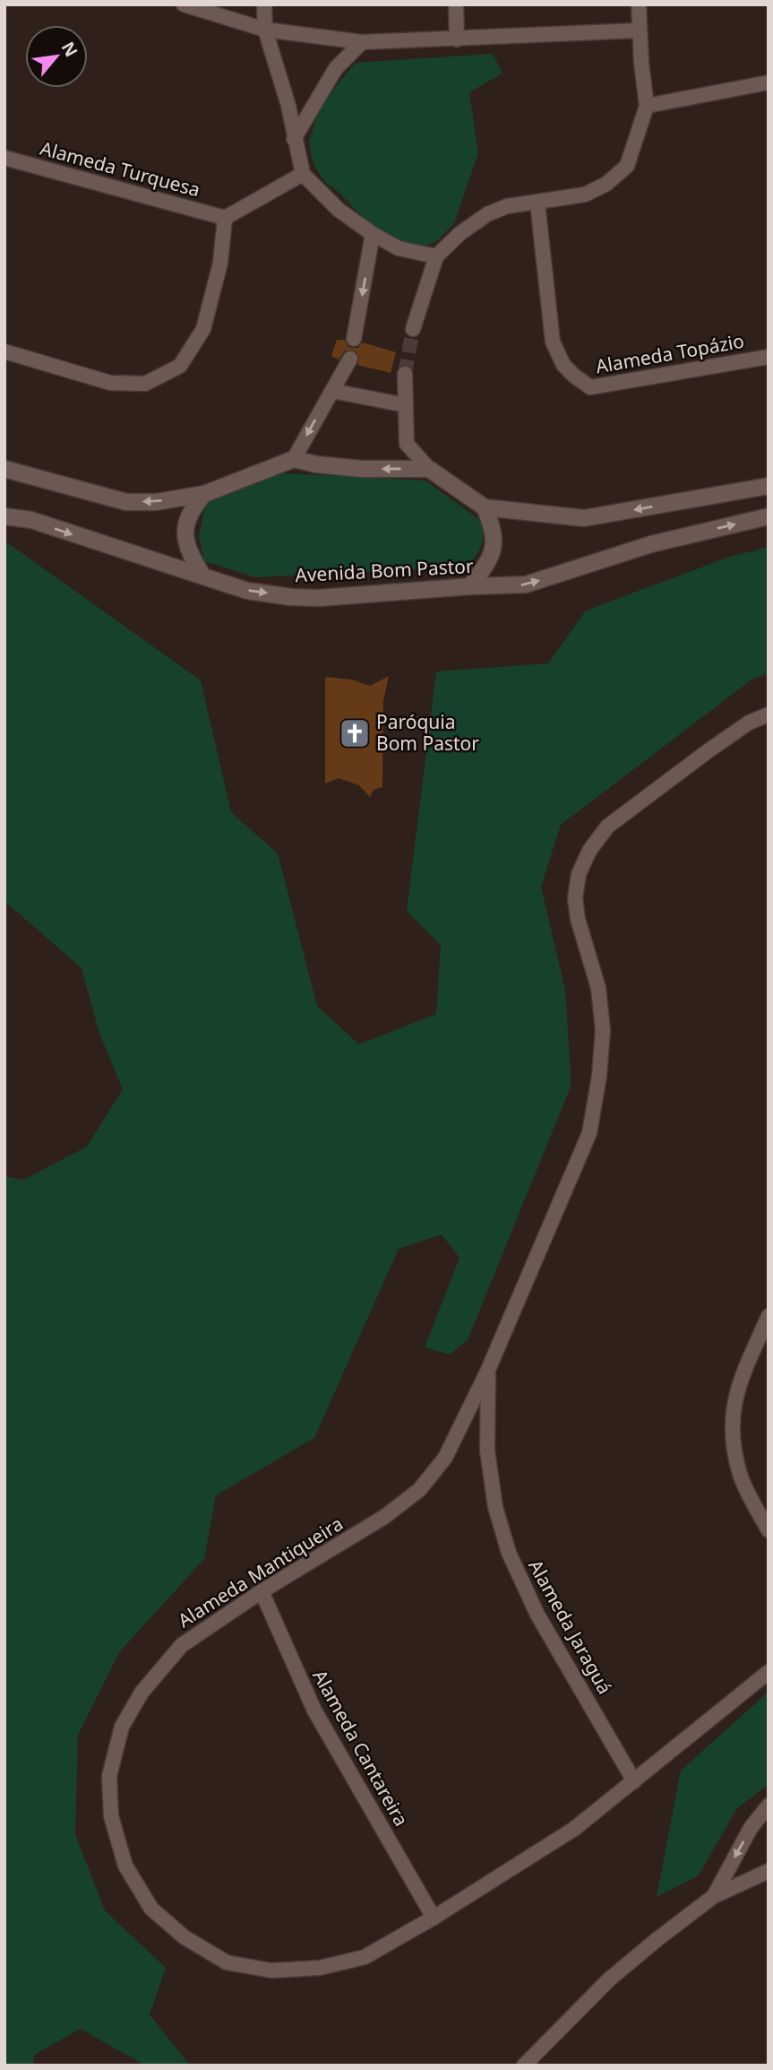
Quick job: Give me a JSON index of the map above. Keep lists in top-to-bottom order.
{
  "streets": {
    "street": [
      "Alameda Turquesa",
      "Alameda Topázio",
      "Avenida Bom Pastor",
      "Alameda Mantiqueira",
      "Alameda Jaraguá",
      "Alameda Cantareira"
    ]
  },
  "crossings": [
    ["Alameda Mantiqueira", "Alameda Jaraguá"],
    ["Alameda Mantiqueira", "Alameda Cantareira"]
  ],
  "places": {
    "church": ["Paróquia Bom Pastor"]
  },
  "north": "top right"
}
